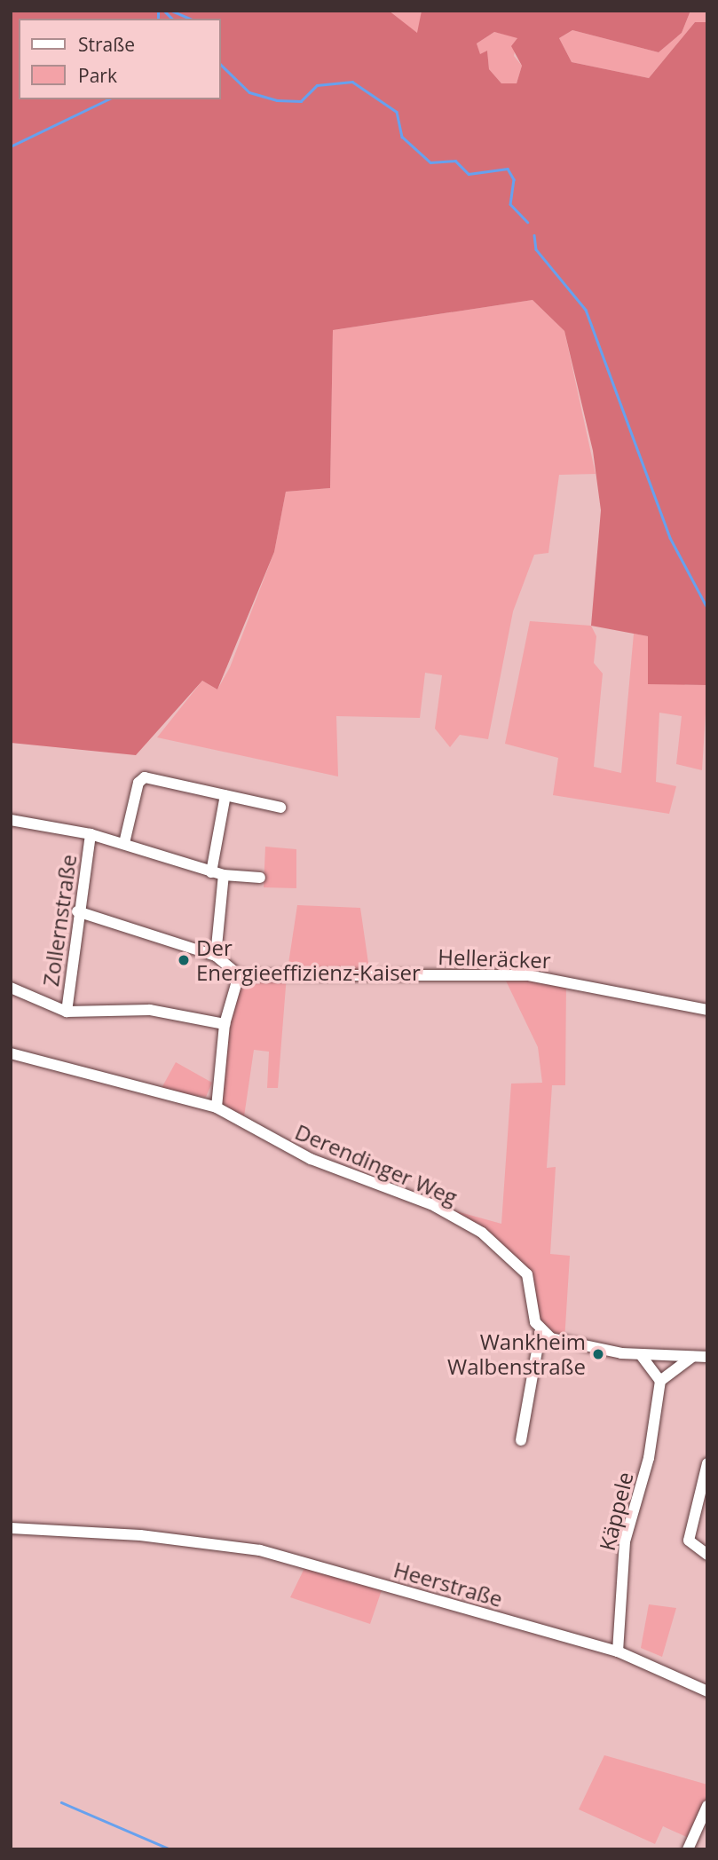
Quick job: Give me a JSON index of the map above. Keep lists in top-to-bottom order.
{
  "streets": {
    "street": [
      "Zollernstraße",
      "Helleräcker",
      "Derendinger Weg",
      "Käppele",
      "Heerstraße"
    ]
  },
  "crossings": [
    ["Käppele", "Heerstraße"]
  ],
  "places": ["Der Energieeffizienz-Kaiser", "Wankheim Walbenstraße"],
  "legend": ["Straße", "Park"]
}
